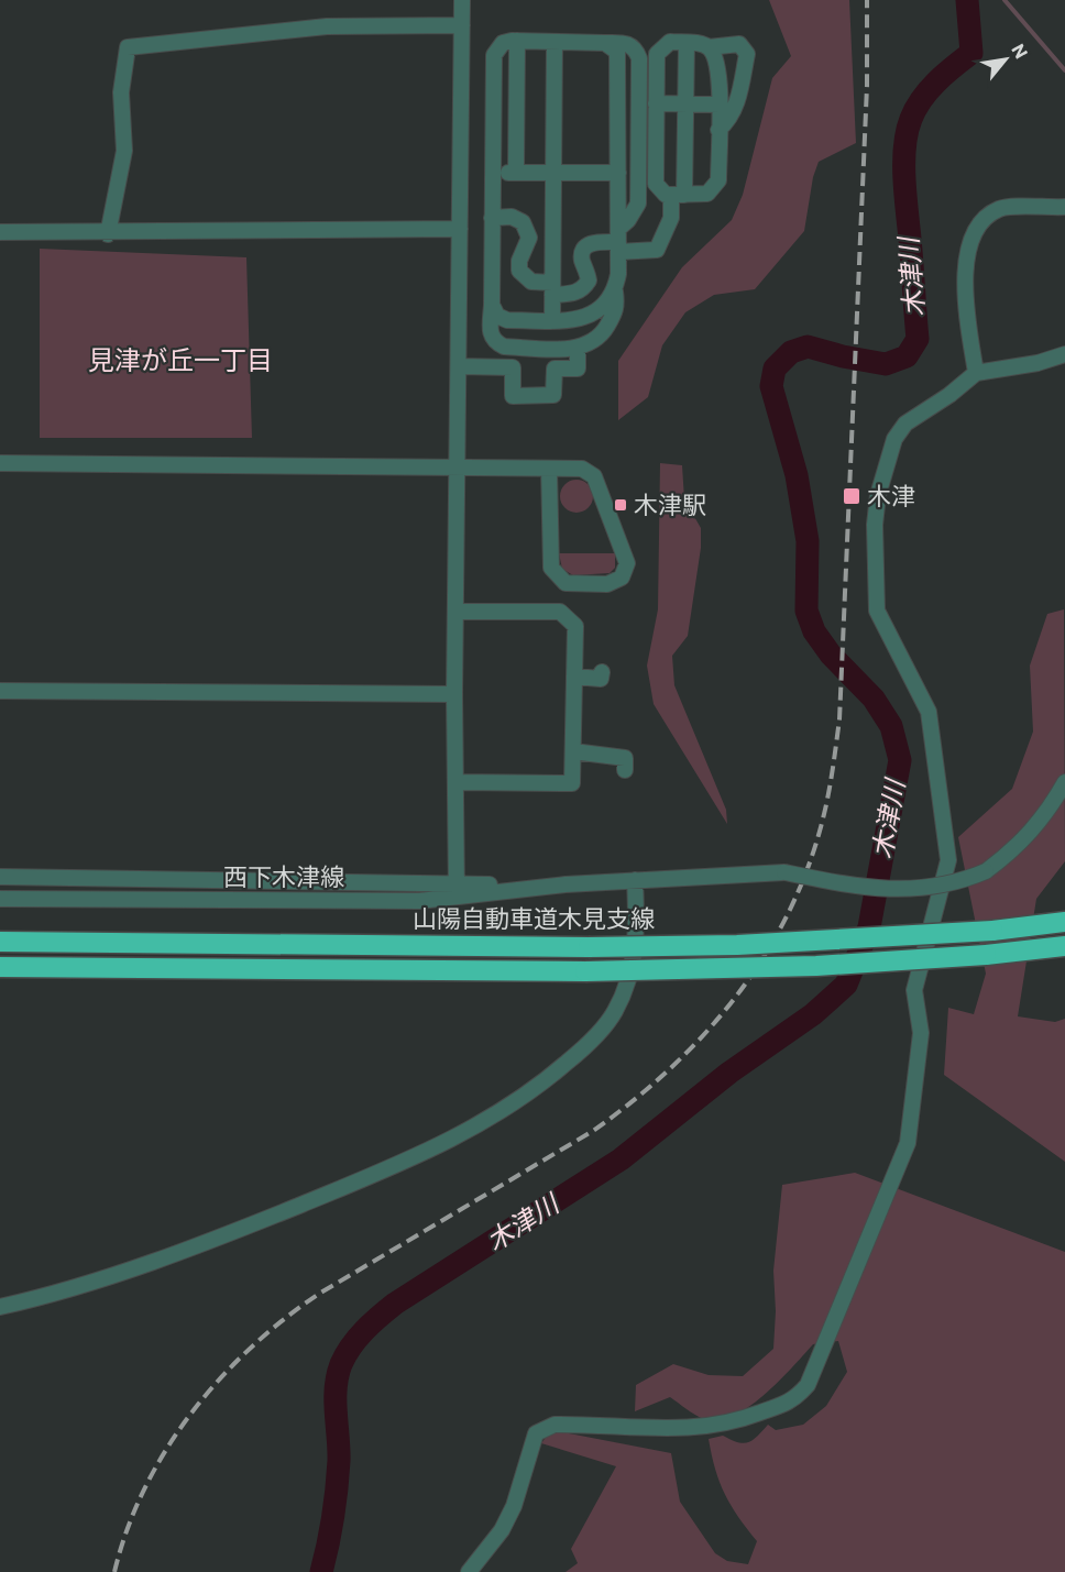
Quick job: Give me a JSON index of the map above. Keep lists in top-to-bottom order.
{
  "streets": {
    "highway": ["山陽自動車道木見支線"],
    "street": ["西下木津線"]
  },
  "districts": ["見津が丘一丁目"],
  "water": ["木津川"],
  "places": {
    "transit": ["木津", "木津駅"]
  },
  "north": "top right"
}
